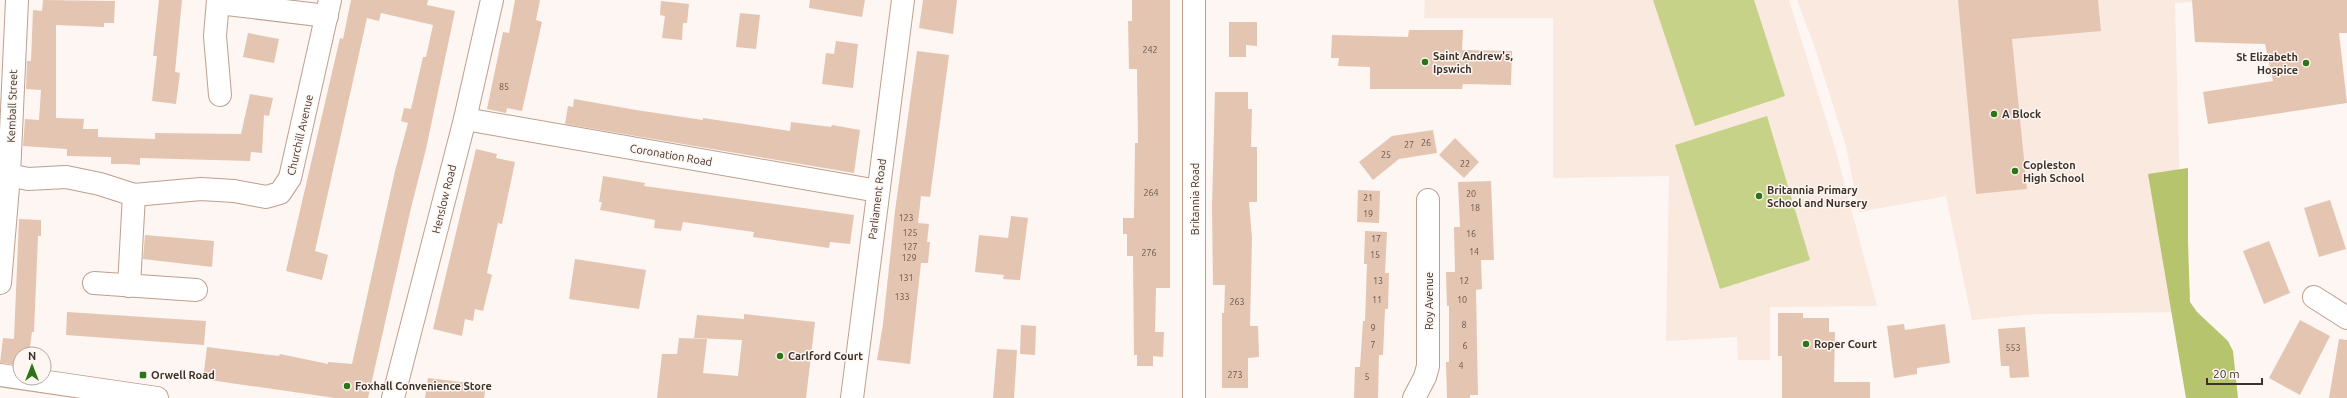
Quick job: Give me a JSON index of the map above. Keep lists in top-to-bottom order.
{
  "streets": {
    "street": [
      "Kemball Street",
      "Churchill Avenue",
      "Coronation Road",
      "Henslow Road",
      "Parliament Road",
      "Britannia Road",
      "Roy Avenue"
    ]
  },
  "crossings": [
    ["Kemball Street", "Churchill Avenue"],
    ["Coronation Road", "Henslow Road"],
    ["Coronation Road", "Parliament Road"]
  ],
  "places": {
    "other": [
      "Saint Andrew's, Ipswich",
      "St Elizabeth Hospice",
      "A Block",
      "Copleston High School",
      "Britannia Primary School and Nursery",
      "Roper Court",
      "Carlford Court",
      "Foxhall Convenience Store"
    ],
    "transit": ["Orwell Road"]
  },
  "house_numbers": [
    "242",
    "85",
    "26",
    "27",
    "25",
    "22",
    "264",
    "20",
    "21",
    "18",
    "19",
    "123",
    "125",
    "16",
    "17",
    "127",
    "14",
    "276",
    "15",
    "129",
    "131",
    "13",
    "12",
    "133",
    "11",
    "10",
    "263",
    "8",
    "9",
    "7",
    "6",
    "553",
    "4",
    "273",
    "5"
  ],
  "scale_bar": "20 m",
  "north": "top"
}
